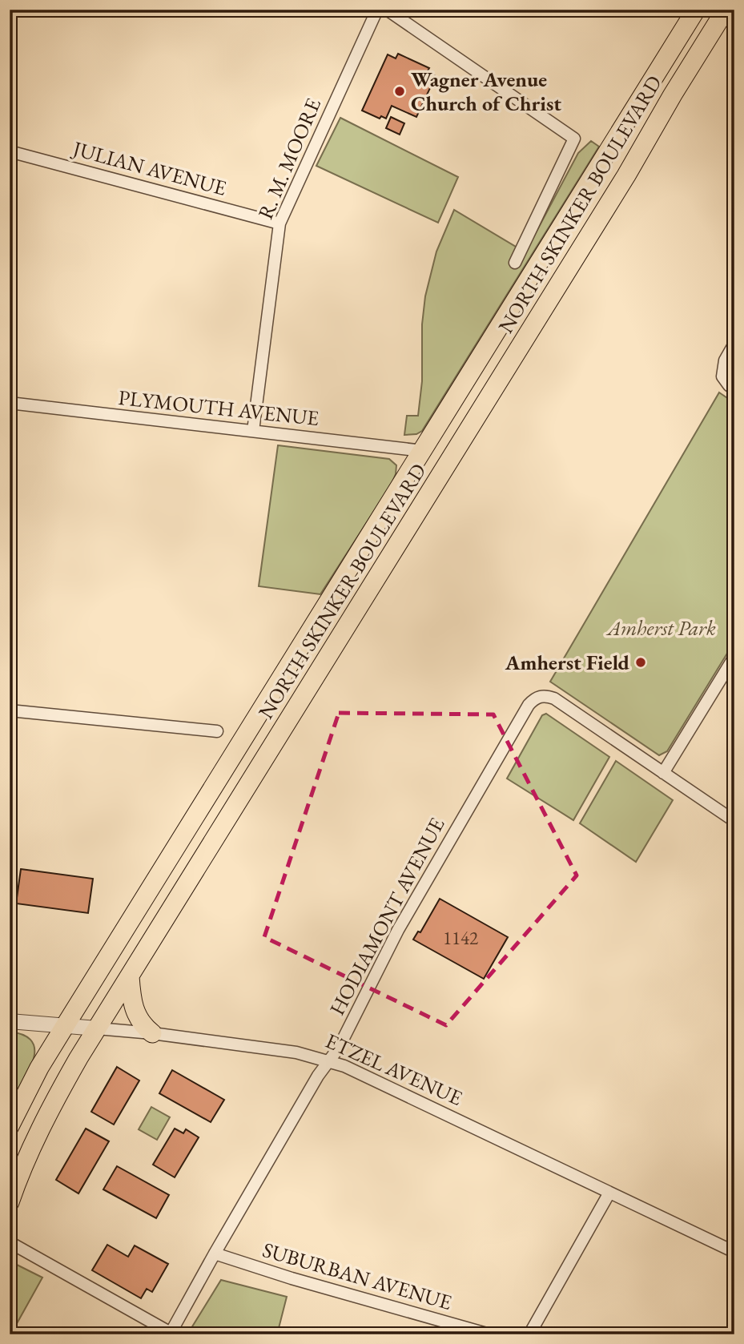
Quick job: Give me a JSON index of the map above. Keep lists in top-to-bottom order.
{
  "streets": {
    "main road": ["NORTH SKINKER BOULEVARD"],
    "street": [
      "R. M. MOORE",
      "JULIAN AVENUE",
      "PLYMOUTH AVENUE",
      "HODIAMONT AVENUE",
      "ETZEL AVENUE",
      "SUBURBAN AVENUE"
    ]
  },
  "crossings": [
    ["R. M. MOORE", "JULIAN AVENUE"],
    ["R. M. MOORE", "PLYMOUTH AVENUE"],
    ["NORTH SKINKER BOULEVARD", "PLYMOUTH AVENUE"],
    ["NORTH SKINKER BOULEVARD", "ETZEL AVENUE"],
    ["HODIAMONT AVENUE", "ETZEL AVENUE"],
    ["HODIAMONT AVENUE", "SUBURBAN AVENUE"]
  ],
  "parks": ["Amherst Park"],
  "places": ["Wagner Avenue Church of Christ", "Amherst Field"],
  "house_numbers": ["1142"]
}
